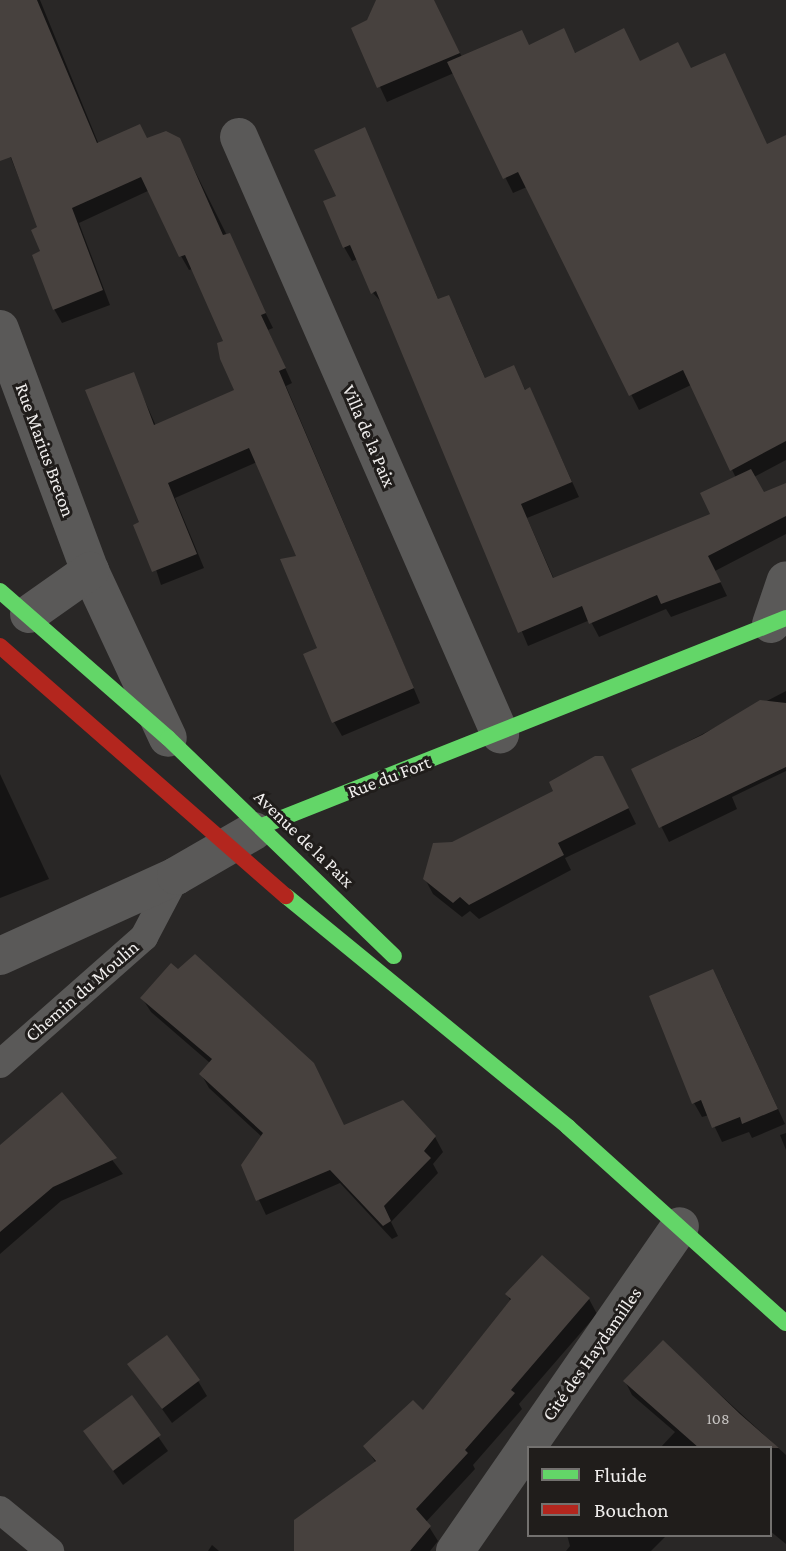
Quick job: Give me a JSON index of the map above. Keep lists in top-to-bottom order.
{
  "streets": {
    "main road": ["Rue du Fort", "Avenue de la Paix"],
    "street": ["Villa de la Paix", "Rue Marius Breton", "Cité des Haydamilles"],
    "lane": ["Chemin du Moulin"]
  },
  "crossings": [
    ["Villa de la Paix", "Rue du Fort"],
    ["Rue Marius Breton", "Avenue de la Paix"],
    ["Rue du Fort", "Avenue de la Paix"],
    ["Rue du Fort", "Chemin du Moulin"]
  ],
  "house_numbers": ["108"],
  "legend": ["Fluide", "Bouchon"]
}
